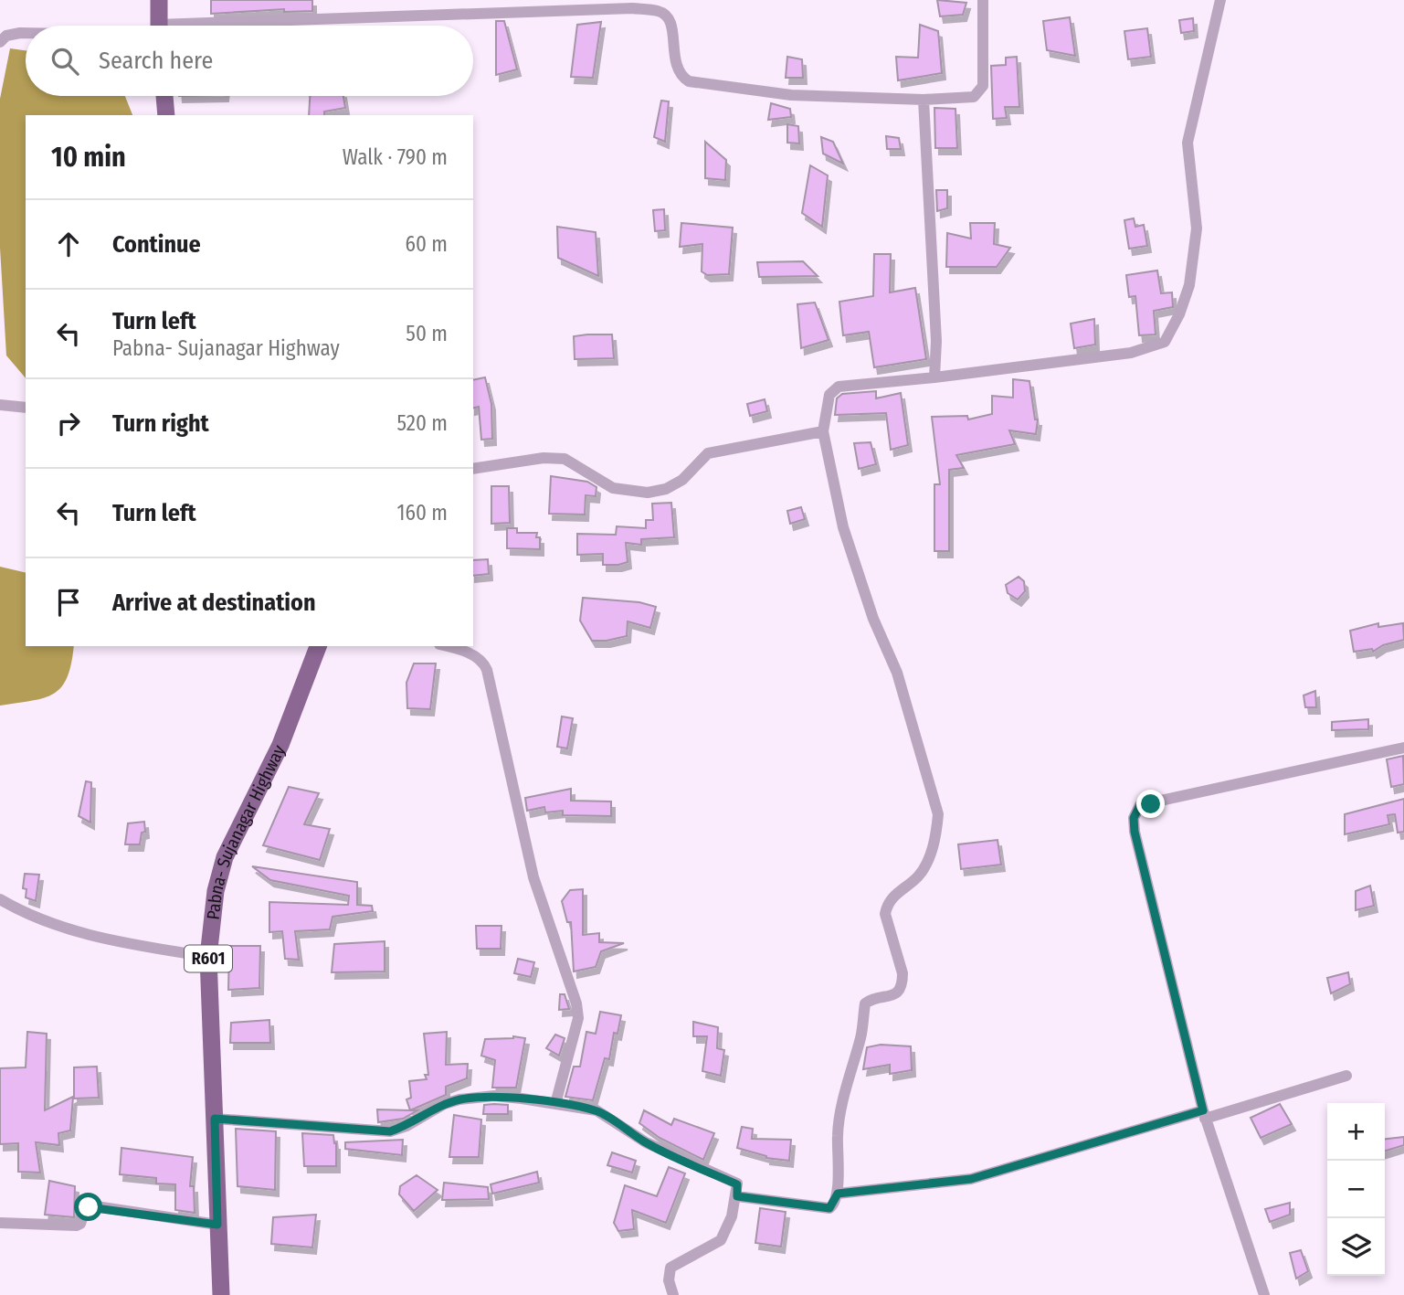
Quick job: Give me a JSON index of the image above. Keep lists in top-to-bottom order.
{
  "streets": {
    "main road": ["Pabna- Sujanagar Highway", "R601"]
  },
  "page": {
    "search": "Search here",
    "heading": ["10 min", "Walk · 790 m"],
    "list": [
      ["Continue", "60 m"],
      ["Turn left", "Pabna- Sujanagar Highway", "50 m"],
      ["Turn right", "520 m"],
      ["Turn left", "160 m"],
      "Arrive at destination"
    ],
    "map_buttons": ["+", "−"]
  }
}
